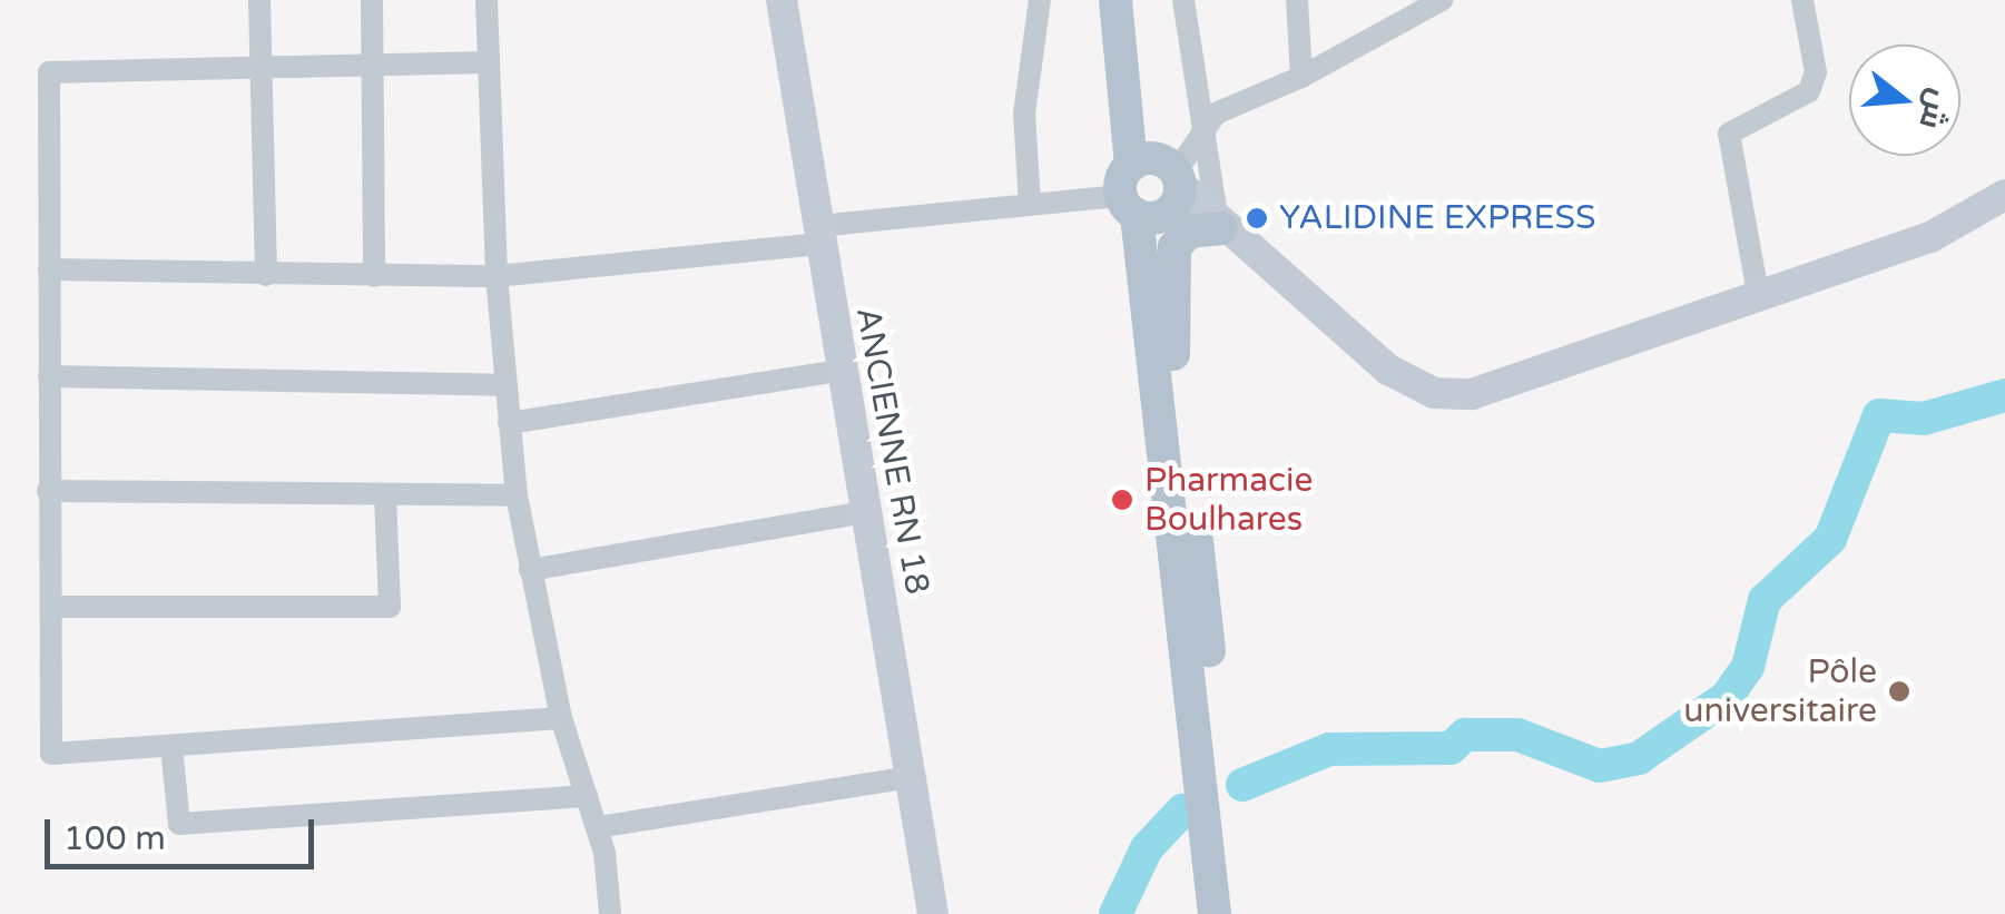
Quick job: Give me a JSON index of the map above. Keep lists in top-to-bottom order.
{
  "streets": {
    "main road": ["ANCIENNE RN 18"]
  },
  "places": ["YALIDINE EXPRESS", "Pharmacie Boulhares", "Pôle universitaire"],
  "scale_bar": "100 m",
  "north": "right"
}
